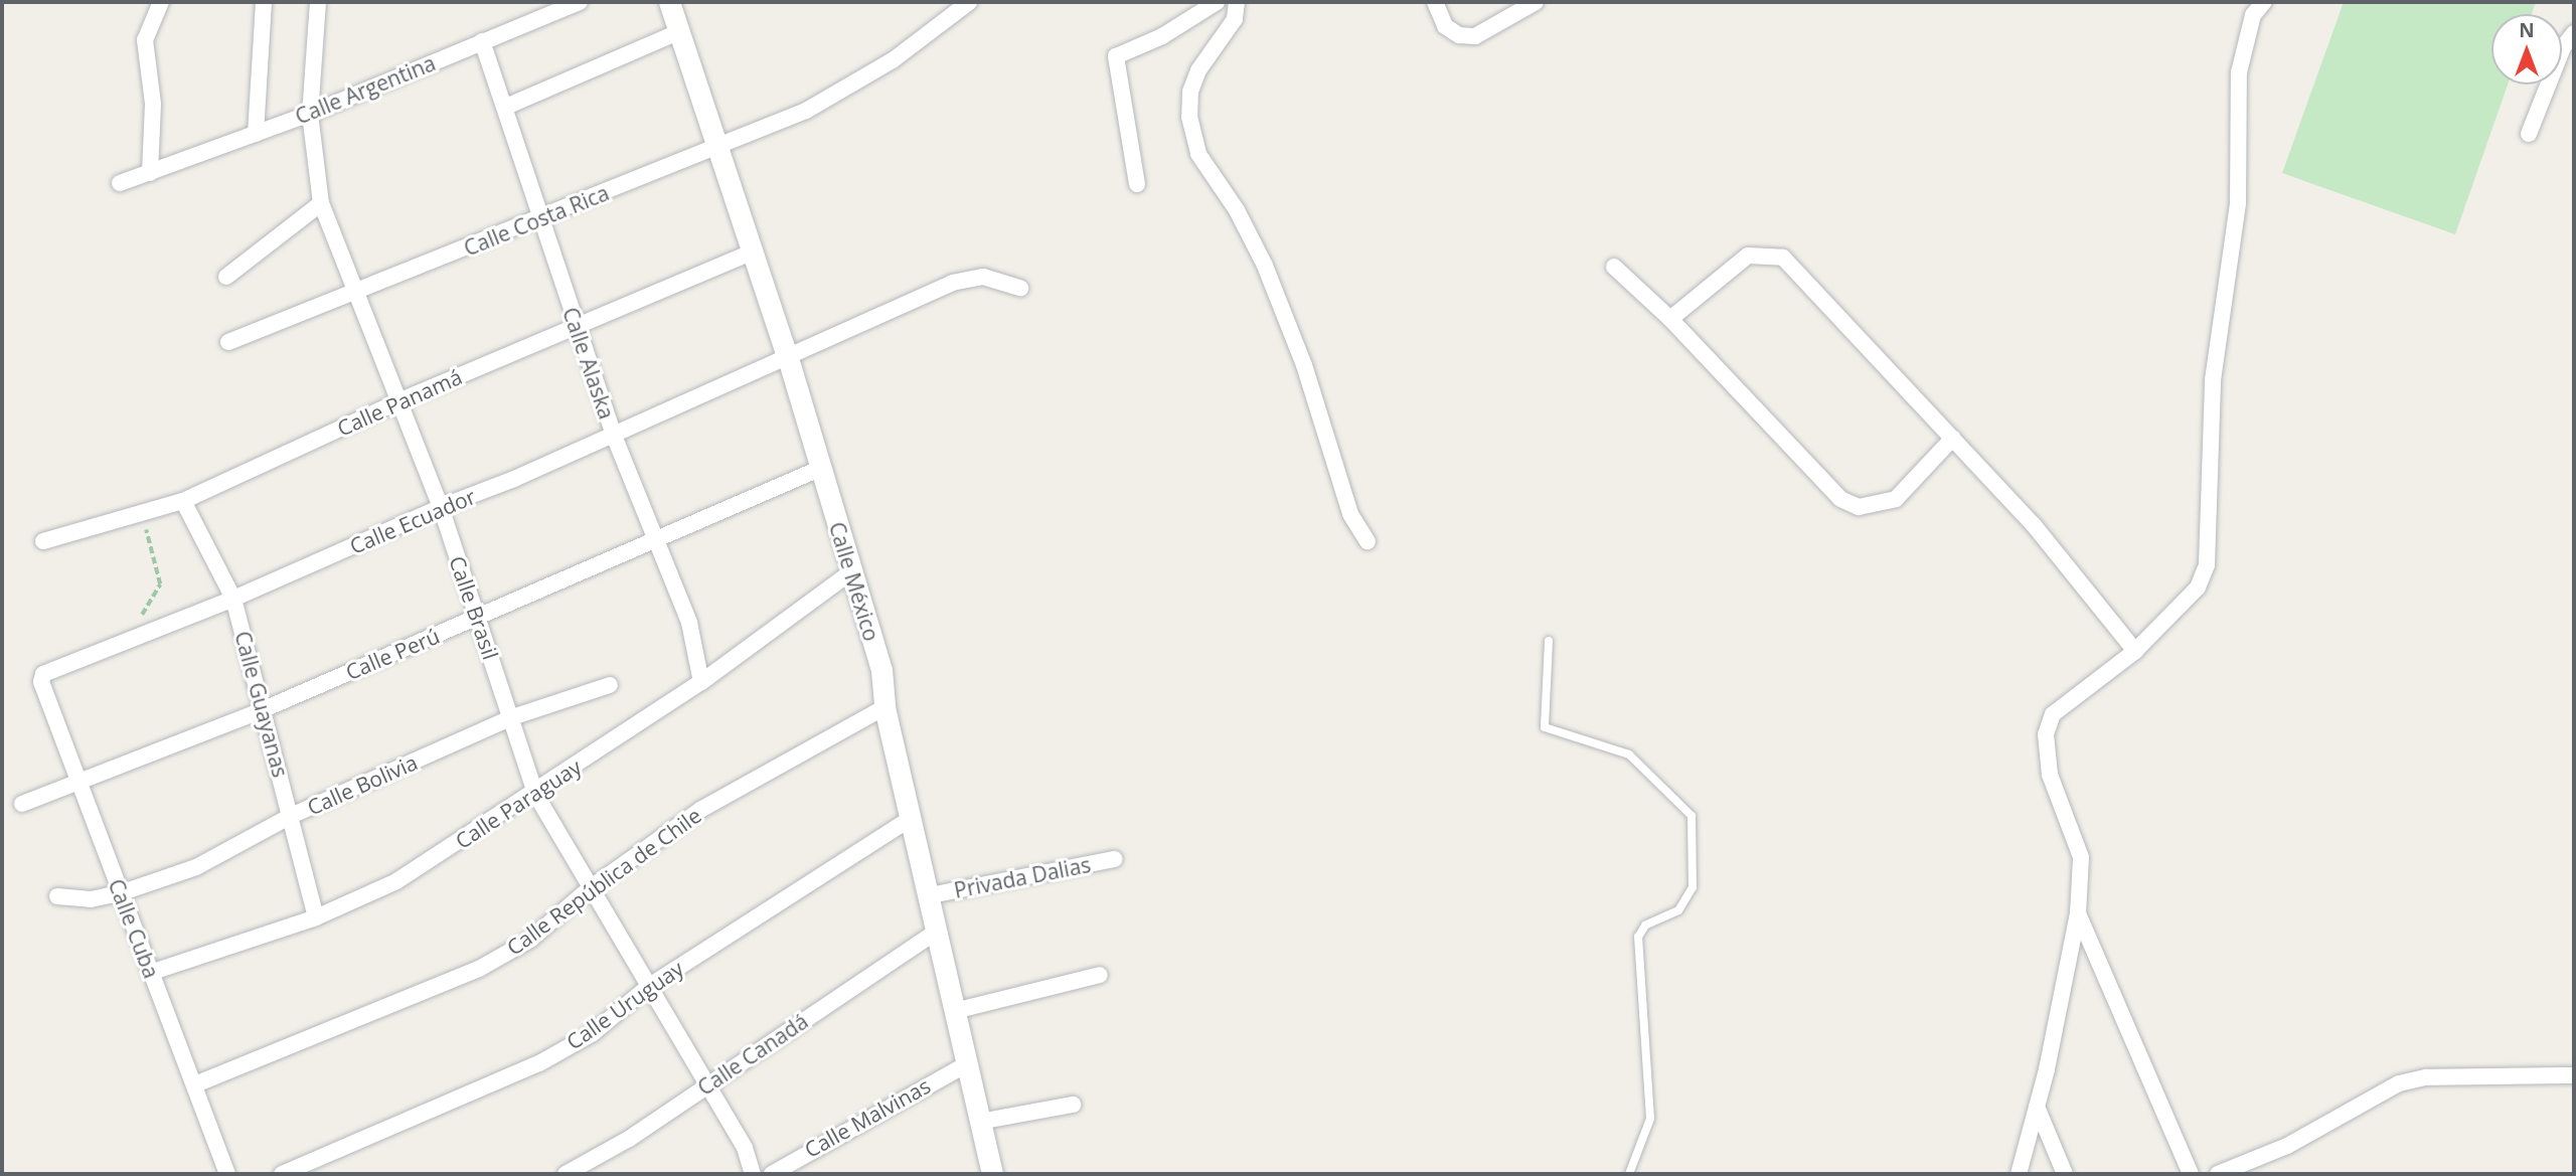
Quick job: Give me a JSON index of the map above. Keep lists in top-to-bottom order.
{
  "streets": {
    "street": [
      "Calle Argentina",
      "Calle Costa Rica",
      "Calle Alaska",
      "Calle Panamá",
      "Calle Ecuador",
      "Calle México",
      "Calle Brasil",
      "Calle Perú",
      "Calle Guayanas",
      "Calle Bolivia",
      "Calle Paraguay",
      "Privada Dalias",
      "Calle República de Chile",
      "Calle Cuba",
      "Calle Uruguay",
      "Calle Canadá",
      "Calle Malvinas"
    ]
  },
  "crossings": [
    ["Calle Argentina", "Calle Alaska"],
    ["Calle Argentina", "Calle Brasil"],
    ["Calle Costa Rica", "Calle Alaska"],
    ["Calle Costa Rica", "Calle México"],
    ["Calle Costa Rica", "Calle Brasil"],
    ["Calle Alaska", "Calle Panamá"],
    ["Calle Alaska", "Calle Ecuador"],
    ["Calle Alaska", "Calle Perú"],
    ["Calle Alaska", "Calle Paraguay"],
    ["Calle Panamá", "Calle México"],
    ["Calle Panamá", "Calle Brasil"],
    ["Calle Panamá", "Calle Guayanas"],
    ["Calle Ecuador", "Calle México"],
    ["Calle Ecuador", "Calle Brasil"],
    ["Calle Ecuador", "Calle Guayanas"],
    ["Calle Ecuador", "Calle Cuba"],
    ["Calle México", "Calle Perú"],
    ["Calle México", "Calle Paraguay"],
    ["Calle México", "Privada Dalias"],
    ["Calle México", "Calle República de Chile"],
    ["Calle México", "Calle Uruguay"],
    ["Calle México", "Calle Canadá"],
    ["Calle México", "Calle Malvinas"],
    ["Calle Brasil", "Calle Perú"],
    ["Calle Brasil", "Calle Bolivia"],
    ["Calle Brasil", "Calle Paraguay"],
    ["Calle Brasil", "Calle República de Chile"],
    ["Calle Brasil", "Calle Uruguay"],
    ["Calle Brasil", "Calle Canadá"],
    ["Calle Perú", "Calle Guayanas"],
    ["Calle Perú", "Calle Cuba"],
    ["Calle Guayanas", "Calle Bolivia"],
    ["Calle Guayanas", "Calle Paraguay"],
    ["Calle Bolivia", "Calle Cuba"],
    ["Calle Paraguay", "Calle Cuba"],
    ["Calle República de Chile", "Calle Cuba"]
  ],
  "north": "top"
}
